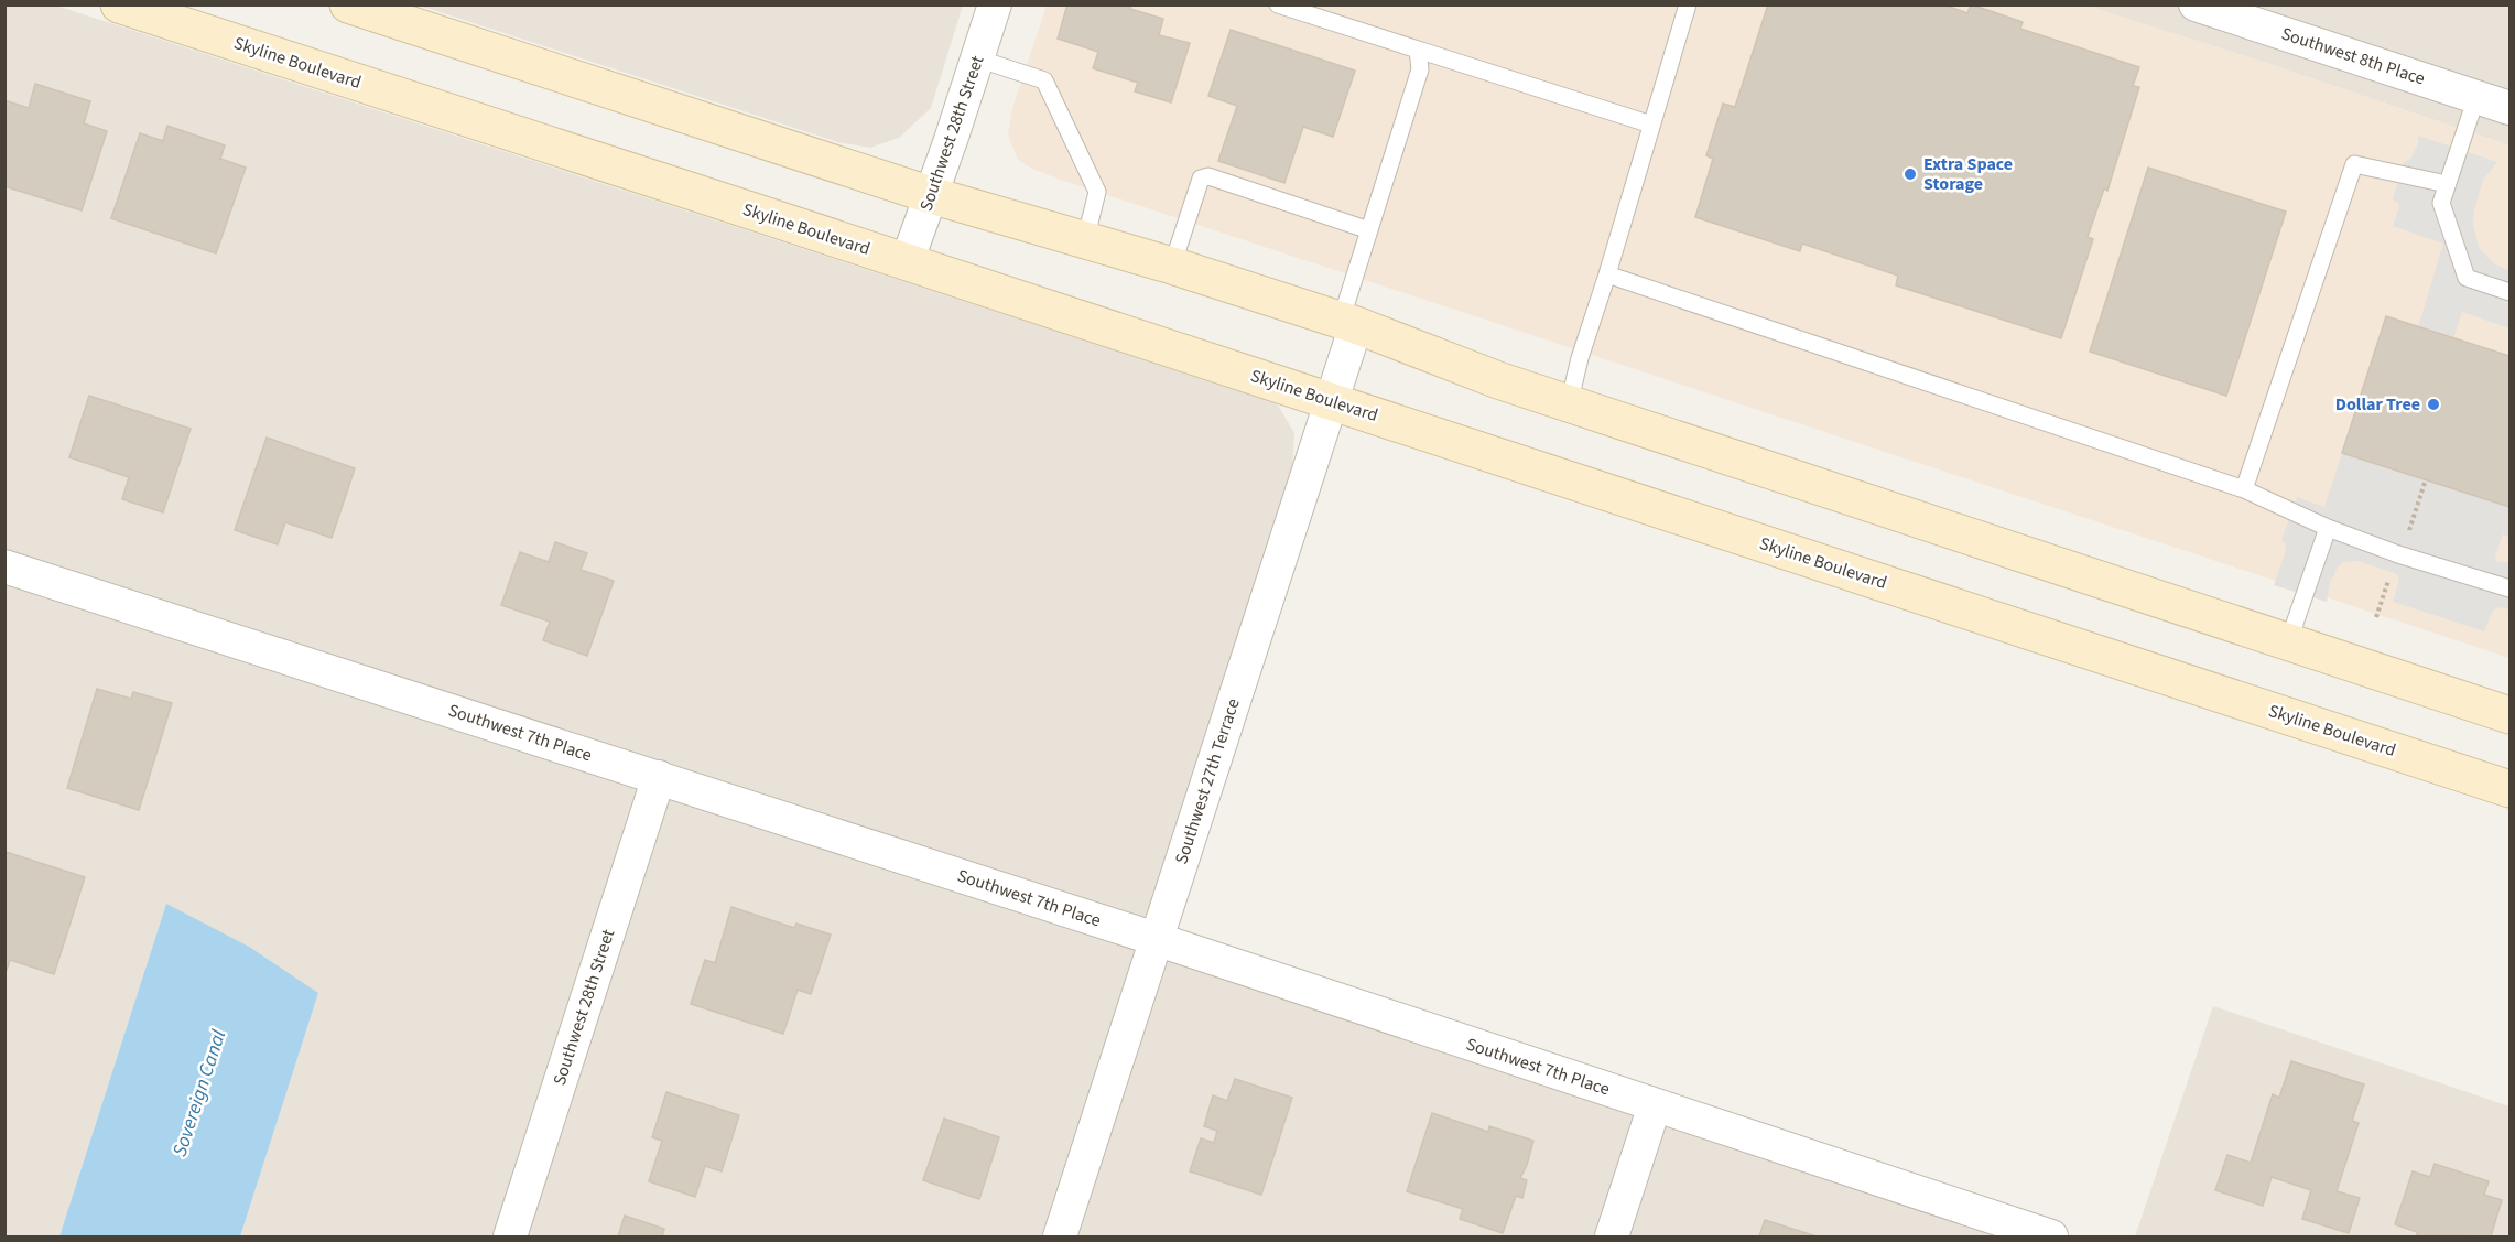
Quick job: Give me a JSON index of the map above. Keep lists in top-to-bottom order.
{
  "streets": {
    "street": [
      "Southwest 8th Place",
      "Skyline Boulevard",
      "Southwest 28th Street",
      "Southwest 7th Place",
      "Southwest 27th Terrace"
    ]
  },
  "crossings": [
    ["Skyline Boulevard", "Southwest 28th Street"],
    ["Skyline Boulevard", "Southwest 27th Terrace"],
    ["Southwest 28th Street", "Southwest 7th Place"],
    ["Southwest 7th Place", "Southwest 27th Terrace"]
  ],
  "water": ["Sovereign Canal"],
  "places": ["Extra Space Storage", "Dollar Tree"]
}
